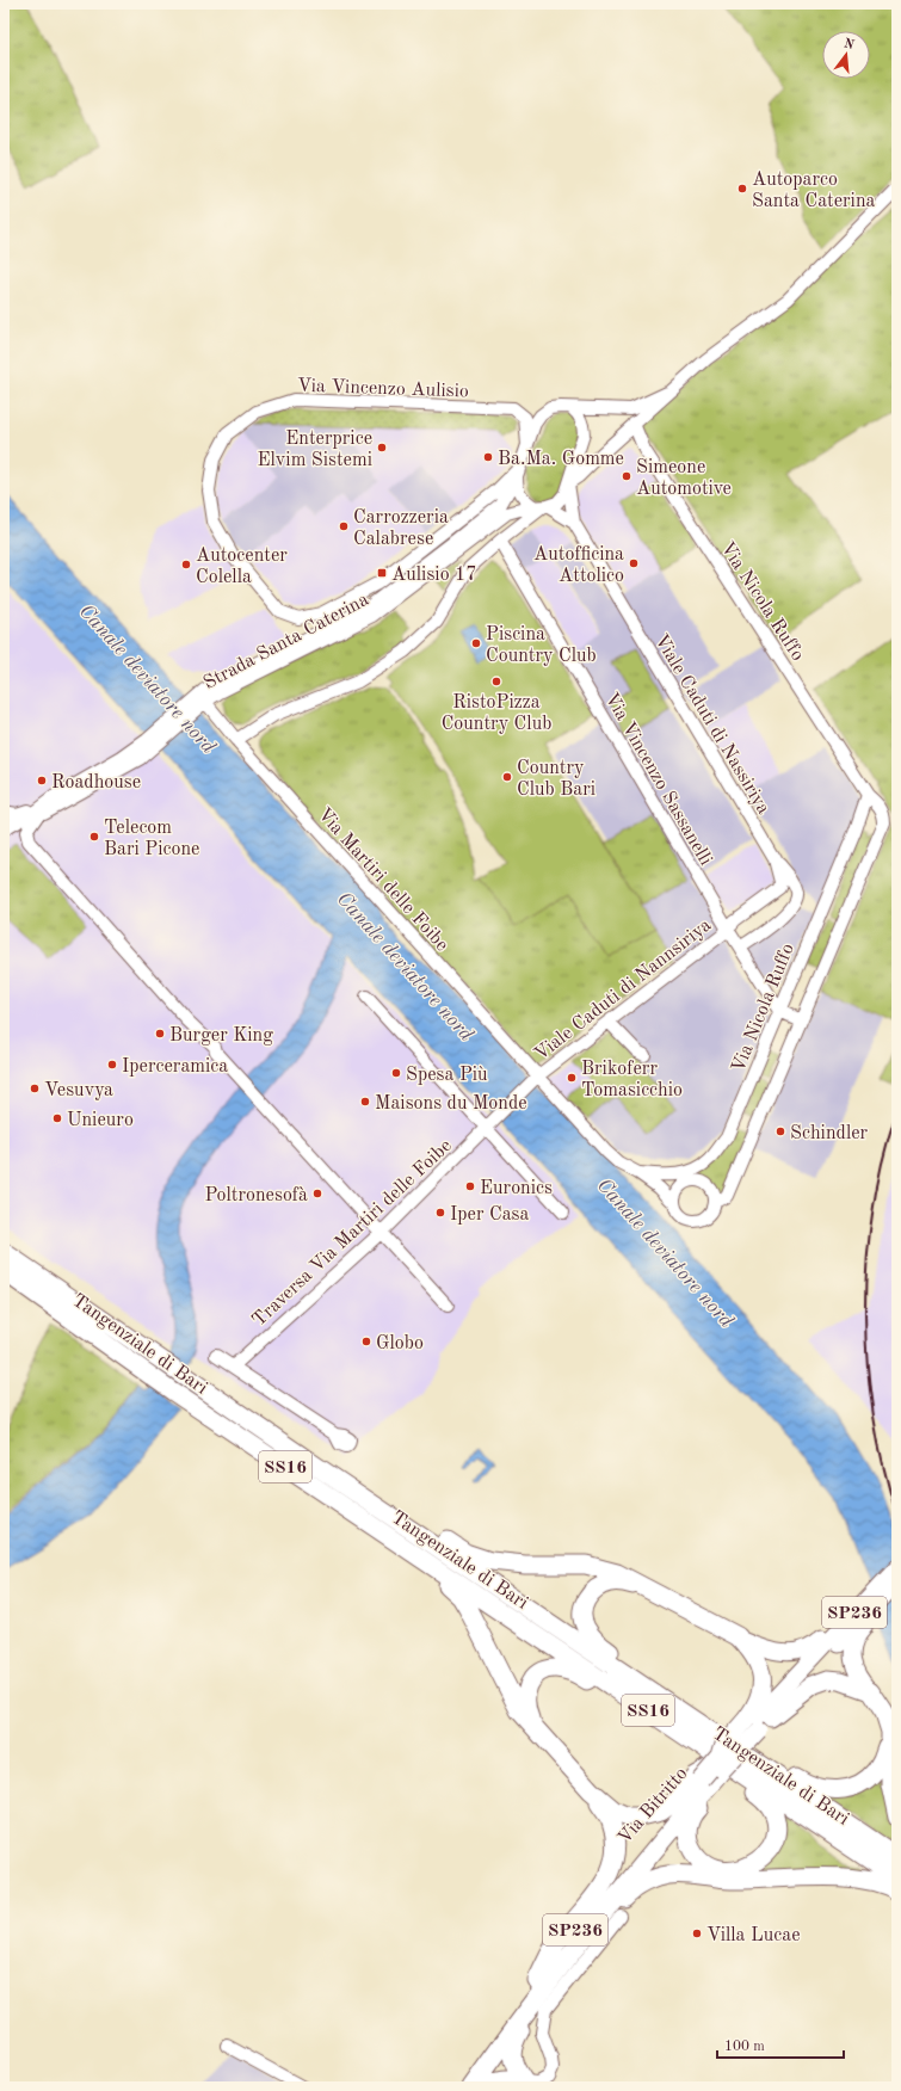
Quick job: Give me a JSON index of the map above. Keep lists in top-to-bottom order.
{
  "streets": {
    "highway": [
      "Tangenziale di Bari",
      "SS16",
      "SP236",
      "Via Bitritto"
    ],
    "street": [
      "Via Vincenzo Aulisio",
      "Via Nicola Ruffo",
      "Strada Santa Caterina",
      "Viale Caduti di Nassiriya",
      "Via Vincenzo Sassanelli",
      "Via Martiri delle Foibe",
      "Viale Caduti di Nannsiriya",
      "Traversa Via Martiri delle Foibe"
    ]
  },
  "crossings": [
    ["Via Vincenzo Aulisio", "Strada Santa Caterina"],
    ["Via Nicola Ruffo", "Strada Santa Caterina"],
    ["Via Nicola Ruffo", "Via Vincenzo Sassanelli"],
    ["Via Nicola Ruffo", "Via Martiri delle Foibe"],
    ["Strada Santa Caterina", "Via Vincenzo Sassanelli"],
    ["Strada Santa Caterina", "Via Martiri delle Foibe"],
    ["Viale Caduti di Nassiriya", "Via Vincenzo Sassanelli"],
    ["Viale Caduti di Nassiriya", "Viale Caduti di Nannsiriya"],
    ["Via Vincenzo Sassanelli", "Viale Caduti di Nannsiriya"],
    ["Via Martiri delle Foibe", "Viale Caduti di Nannsiriya"],
    ["Tangenziale di Bari", "Via Bitritto"]
  ],
  "water": ["Canale deviatore nord"],
  "places": {
    "other": [
      "Autoparco Santa Caterina",
      "Enterprice Elvim Sistemi",
      "Ba.Ma. Gomme",
      "Simeone Automotive",
      "Carrozzeria Calabrese",
      "Autofficina Attolico",
      "Autocenter Colella",
      "Piscina Country Club",
      "RistoPizza Country Club",
      "Country Club Bari",
      "Roadhouse",
      "Telecom Bari Picone",
      "Burger King",
      "Iperceramica",
      "Spesa Più",
      "Brikoferr Tomasicchio",
      "Vesuvya",
      "Maisons du Monde",
      "Unieuro",
      "Schindler",
      "Euronics",
      "Poltronesofà",
      "Iper Casa",
      "Globo",
      "Villa Lucae"
    ],
    "transit": ["Aulisio 17"]
  },
  "scale_bar": "100 m",
  "north": "top"
}
